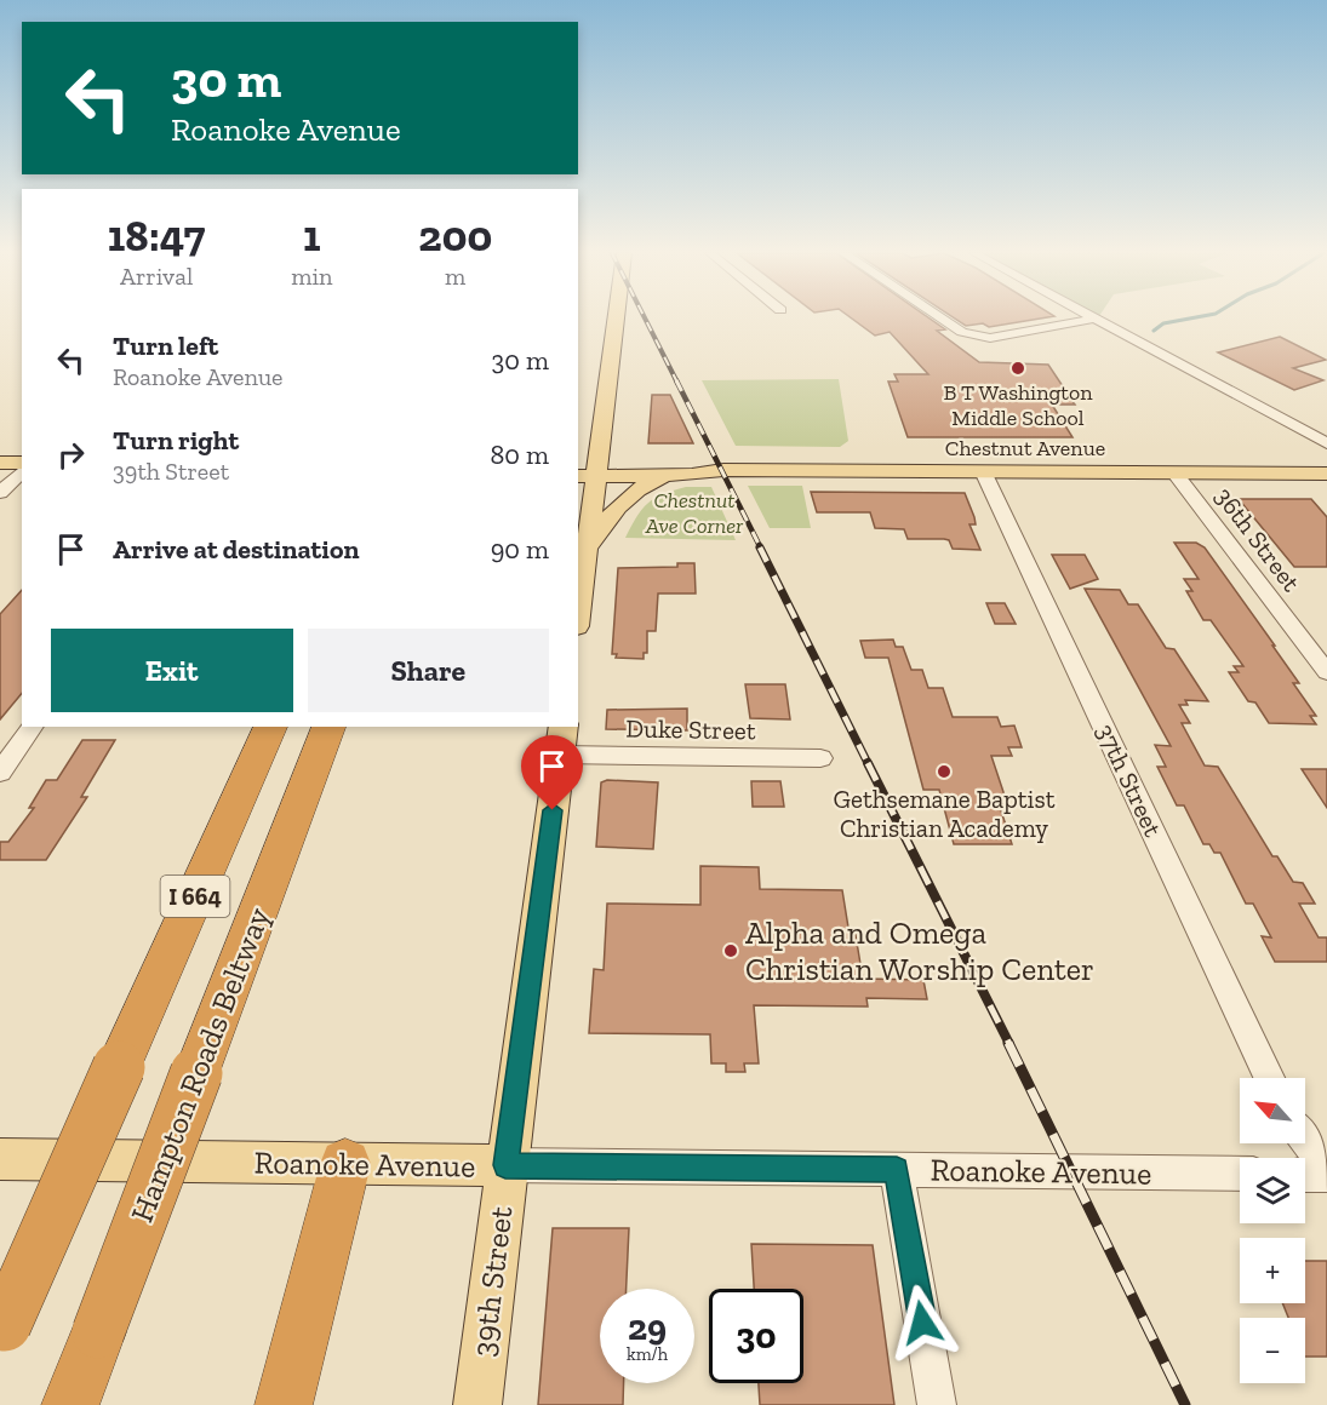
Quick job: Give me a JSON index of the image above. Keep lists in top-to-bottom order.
{
  "streets": {
    "highway": ["I 664", "Hampton Roads Beltway"],
    "main road": ["Chestnut Avenue", "Roanoke Avenue", "39th Street"],
    "street": ["36th Street", "Duke Street", "37th Street"]
  },
  "crossings": [
    ["Chestnut Avenue", "36th Street"],
    ["Chestnut Avenue", "37th Street"],
    ["Duke Street", "39th Street"],
    ["Roanoke Avenue", "39th Street"]
  ],
  "parks": ["Chestnut Ave Corner"],
  "places": ["B T Washington Middle School", "Gethsemane Baptist Christian Academy", "Alpha and Omega Christian Worship Center"],
  "north": "top left",
  "page": {
    "turn": ["30 m", "Roanoke Avenue"],
    "eta": [
      "18:47",
      "Arrival",
      "1",
      "min",
      "200",
      "m"
    ],
    "list": [
      {
        "name": "Turn left",
        "note": "Roanoke Avenue",
        "value": "30 m"
      },
      {
        "name": "Turn right",
        "note": "39th Street",
        "value": "80 m"
      },
      {
        "name": "Arrive at destination",
        "value": "90 m"
      }
    ],
    "buttons": ["Exit", "Share"],
    "map_buttons": ["+", "−"],
    "speed": "29 km/h",
    "limit": "30"
  }
}
